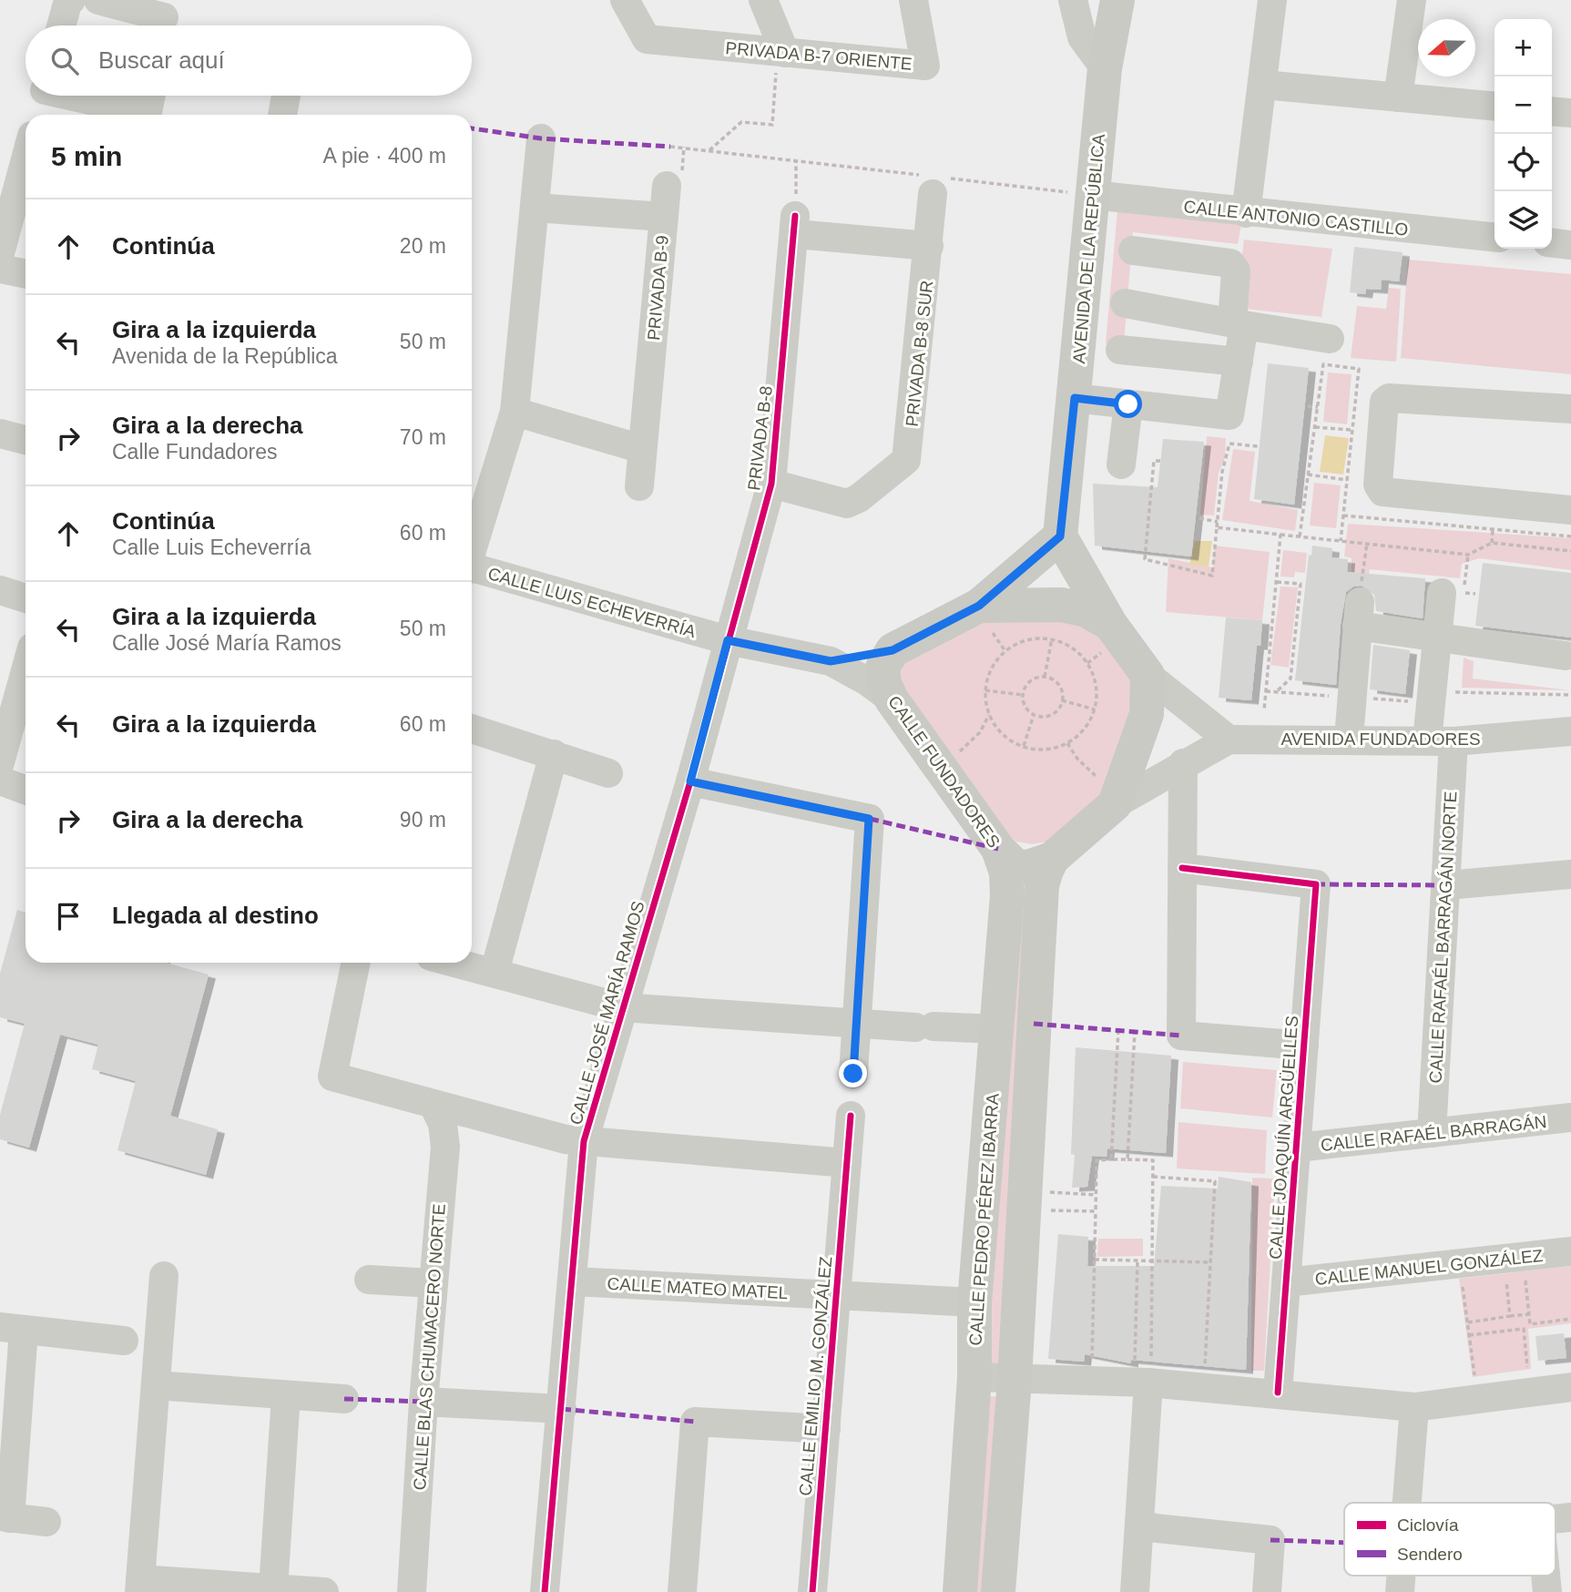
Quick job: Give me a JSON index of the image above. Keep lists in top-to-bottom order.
{
  "streets": {
    "main road": ["AVENIDA DE LA REPÚBLICA", "CALLE FUNDADORES", "CALLE PEDRO PÉREZ IBARRA"],
    "street": [
      "PRIVADA B-7 ORIENTE",
      "CALLE ANTONIO CASTILLO",
      "PRIVADA B-9",
      "PRIVADA B-8 SUR",
      "PRIVADA B-8",
      "CALLE LUIS ECHEVERRÍA",
      "AVENIDA FUNDADORES",
      "CALLE RAFAÉL BARRAGÁN NORTE",
      "CALLE JOSÉ MARÍA RAMOS",
      "CALLE RAFAÉL BARRAGÁN",
      "CALLE JOAQUÍN ARGÜELLES",
      "CALLE MANUEL GONZÁLEZ",
      "CALLE MATEO MATEL",
      "CALLE BLAS CHUMACERO NORTE",
      "CALLE EMILIO M. GONZÁLEZ"
    ]
  },
  "crossings": [
    ["CALLE ANTONIO CASTILLO", "AVENIDA DE LA REPÚBLICA"],
    ["PRIVADA B-8 SUR", "PRIVADA B-8"],
    ["PRIVADA B-8", "CALLE LUIS ECHEVERRÍA"],
    ["PRIVADA B-8", "CALLE JOSÉ MARÍA RAMOS"],
    ["CALLE LUIS ECHEVERRÍA", "CALLE FUNDADORES"],
    ["CALLE LUIS ECHEVERRÍA", "CALLE JOSÉ MARÍA RAMOS"],
    ["AVENIDA FUNDADORES", "CALLE FUNDADORES"],
    ["AVENIDA FUNDADORES", "CALLE RAFAÉL BARRAGÁN NORTE"],
    ["CALLE FUNDADORES", "CALLE PEDRO PÉREZ IBARRA"],
    ["CALLE RAFAÉL BARRAGÁN NORTE", "CALLE RAFAÉL BARRAGÁN"],
    ["CALLE JOSÉ MARÍA RAMOS", "CALLE MATEO MATEL"],
    ["CALLE JOSÉ MARÍA RAMOS", "CALLE BLAS CHUMACERO NORTE"],
    ["CALLE JOSÉ MARÍA RAMOS", "CALLE EMILIO M. GONZÁLEZ"],
    ["CALLE RAFAÉL BARRAGÁN", "CALLE JOAQUÍN ARGÜELLES"],
    ["CALLE JOAQUÍN ARGÜELLES", "CALLE MANUEL GONZÁLEZ"],
    ["CALLE PEDRO PÉREZ IBARRA", "CALLE MATEO MATEL"],
    ["CALLE MATEO MATEL", "CALLE EMILIO M. GONZÁLEZ"]
  ],
  "legend": ["Ciclovía", "Sendero"],
  "north": "left",
  "page": {
    "map_buttons": ["+", "−"],
    "search": "Buscar aquí",
    "heading": ["5 min", "A pie · 400 m"],
    "list": [
      ["Continúa", "20 m"],
      ["Gira a la izquierda", "Avenida de la República", "50 m"],
      ["Gira a la derecha", "Calle Fundadores", "70 m"],
      ["Continúa", "Calle Luis Echeverría", "60 m"],
      ["Gira a la izquierda", "Calle José María Ramos", "50 m"],
      ["Gira a la izquierda", "60 m"],
      ["Gira a la derecha", "90 m"],
      "Llegada al destino"
    ]
  }
}
